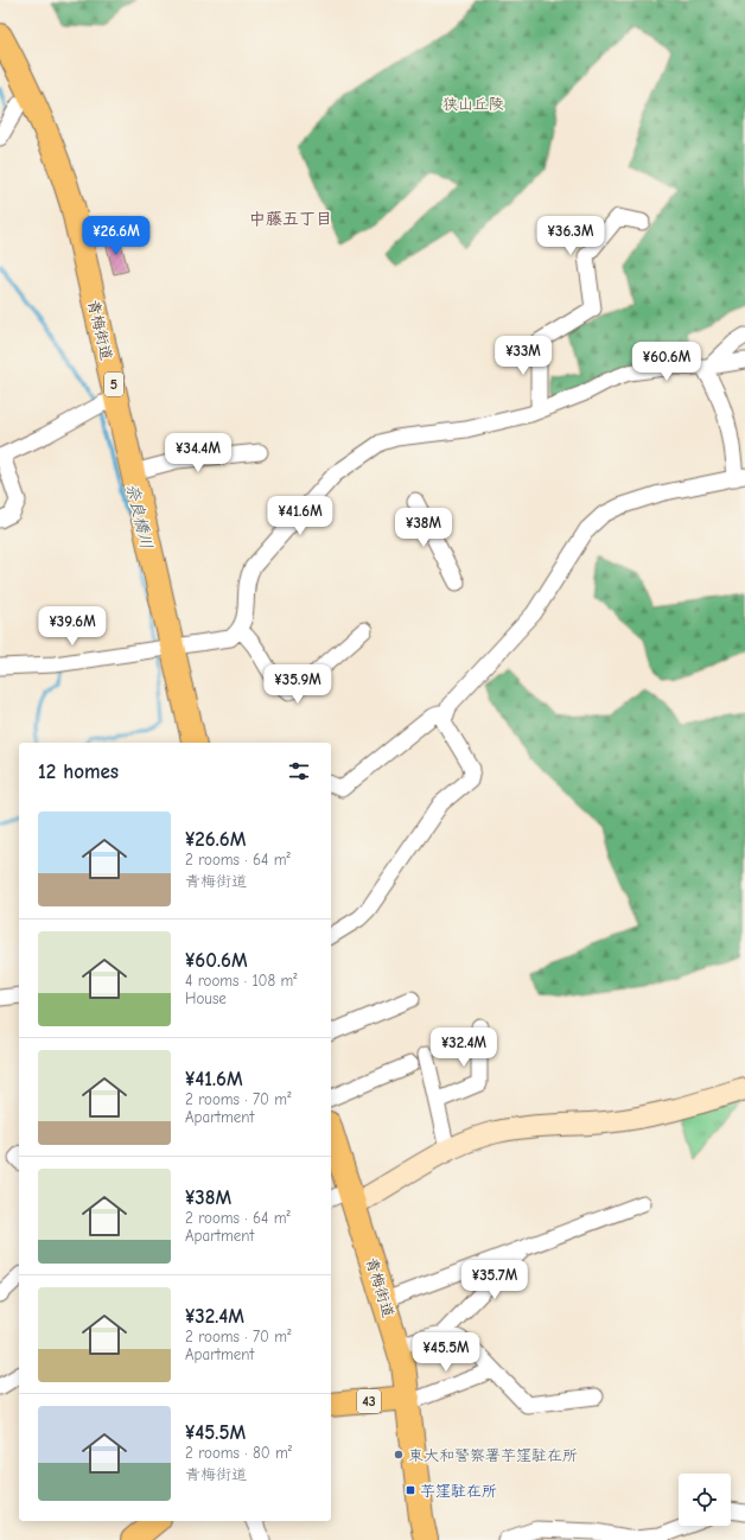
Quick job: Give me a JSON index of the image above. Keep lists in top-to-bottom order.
{
  "streets": {
    "main road": ["青梅街道", "5", "43"]
  },
  "crossings": [
    ["青梅街道", "43"]
  ],
  "districts": ["中藤五丁目"],
  "water": ["奈良橋川"],
  "parks": ["狭山丘陵"],
  "places": {
    "other": ["東大和警察署芋窪駐在所"],
    "transit": ["芋窪駐在所"]
  },
  "page": {
    "price": [
      "¥26.6M",
      "¥36.3M",
      "¥33M",
      "¥60.6M",
      "¥34.4M",
      "¥41.6M",
      "¥38M",
      "¥39.6M",
      "¥35.9M",
      "¥32.4M",
      "¥35.7M",
      "¥45.5M"
    ],
    "heading": "12 homes",
    "list": [
      {
        "name": "¥26.6M",
        "note": "2 rooms · 64 m² · 青梅街道"
      },
      {
        "name": "¥60.6M",
        "note": "4 rooms · 108 m² · House"
      },
      {
        "name": "¥41.6M",
        "note": "2 rooms · 70 m² · Apartment"
      },
      {
        "name": "¥38M",
        "note": "2 rooms · 64 m² · Apartment"
      },
      {
        "name": "¥32.4M",
        "note": "2 rooms · 70 m² · Apartment"
      },
      {
        "name": "¥45.5M",
        "note": "2 rooms · 80 m² · 青梅街道"
      }
    ]
  }
}
